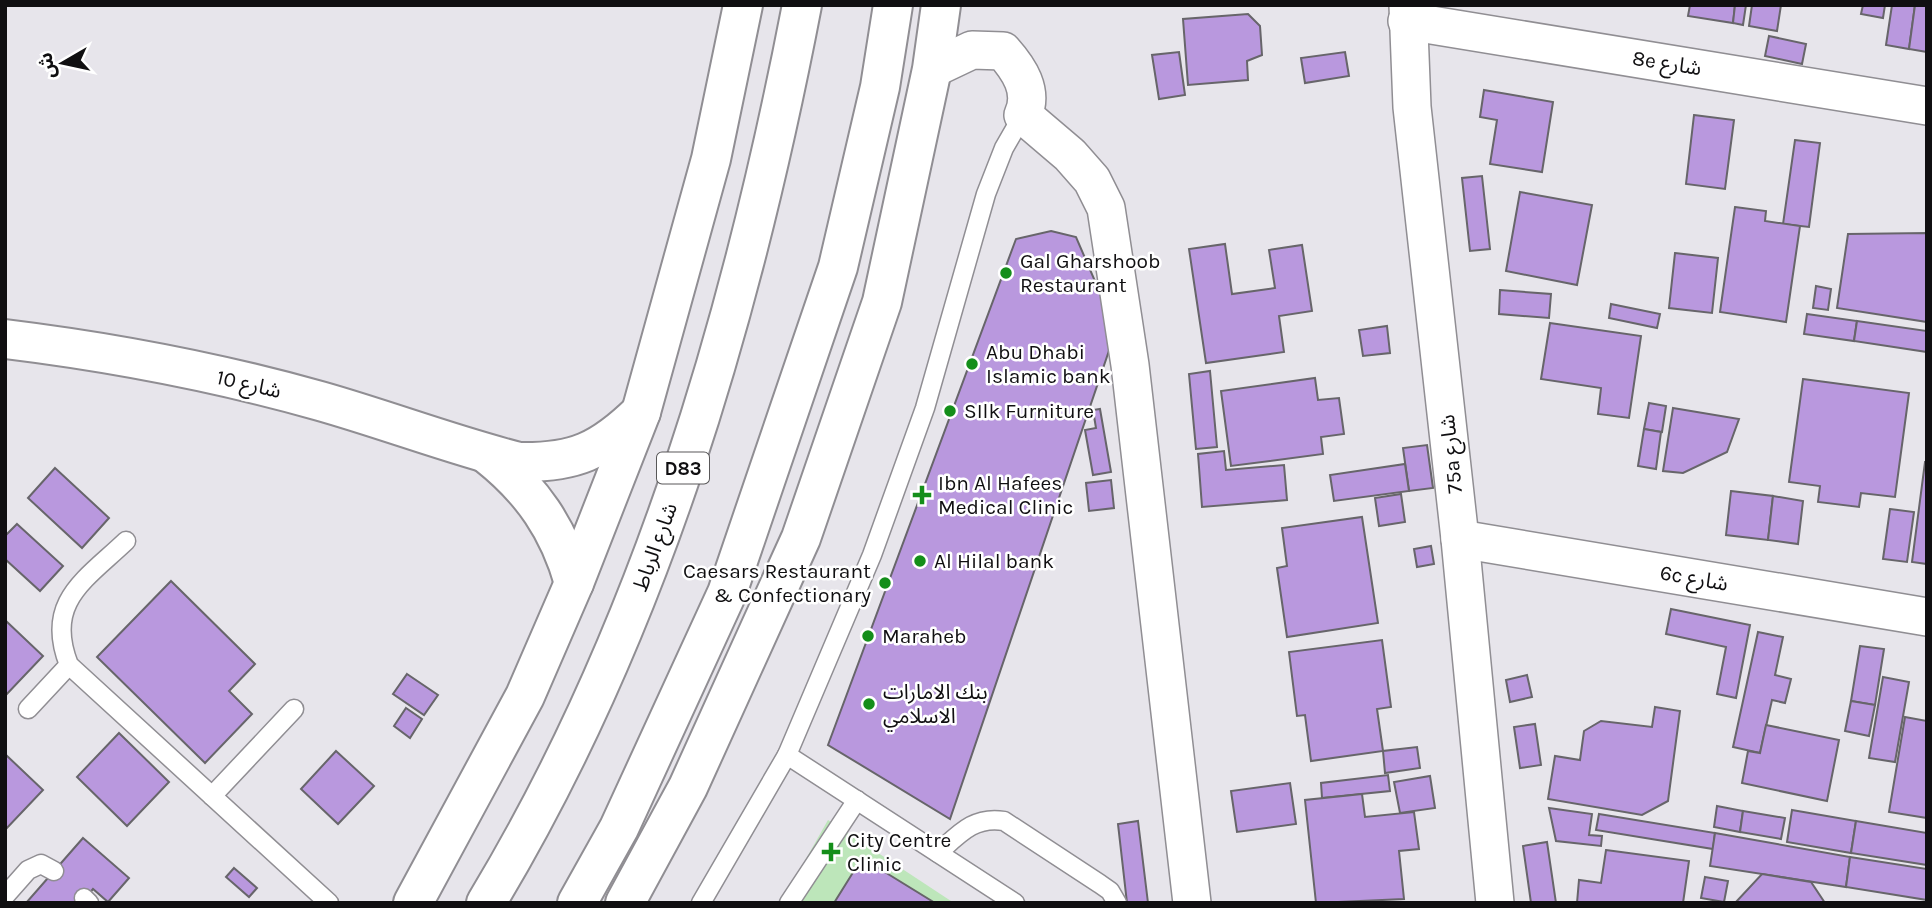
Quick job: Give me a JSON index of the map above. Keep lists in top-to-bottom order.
{
  "streets": {
    "main road": ["شارع 10", "D83", "شارع الرباط"],
    "street": ["8e شارع", "75a شارع", "6c شارع"]
  },
  "crossings": [
    ["8e شارع", "75a شارع"],
    ["75a شارع", "6c شارع"]
  ],
  "places": {
    "other": [
      "Gal Gharshoob Restaurant",
      "Abu Dhabi Islamic bank",
      "SIlk Furniture",
      "Al Hilal bank",
      "Caesars Restaurant & Confectionary",
      "Maraheb",
      "بنك الامارات الاسلامي"
    ],
    "health": ["Ibn Al Hafees Medical Clinic", "City Centre Clinic"]
  },
  "north": "left"
}
